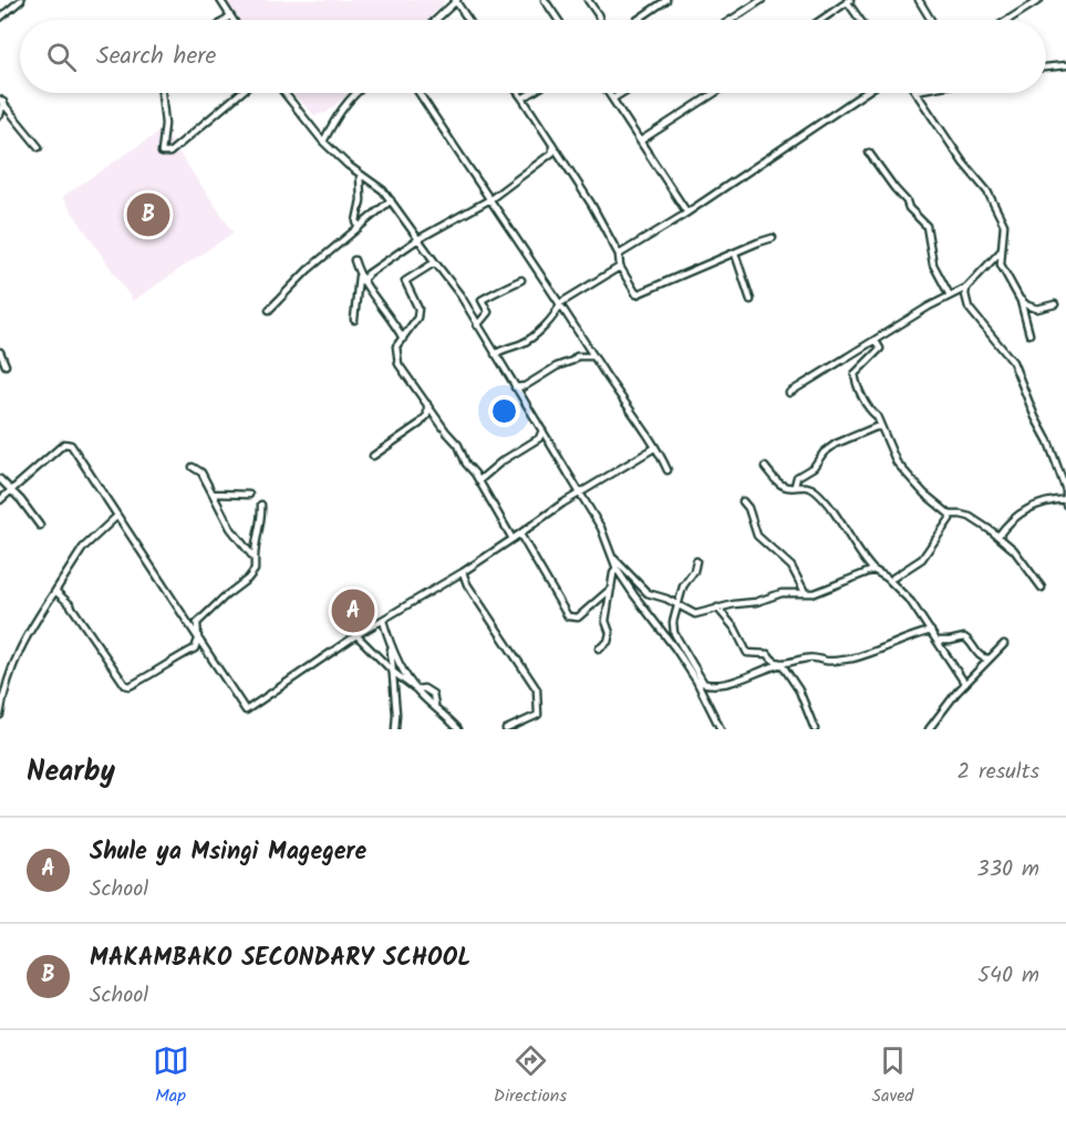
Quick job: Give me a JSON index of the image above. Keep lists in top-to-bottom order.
{
  "page": {
    "search": "Search here",
    "pins": ["B", "A"],
    "heading": ["Nearby", "2 results"],
    "list": [
      {
        "mark": "A",
        "name": "Shule ya Msingi Magegere",
        "note": "School",
        "value": "330 m"
      },
      {
        "mark": "B",
        "name": "MAKAMBAKO SECONDARY SCHOOL",
        "note": "School",
        "value": "540 m"
      }
    ],
    "nav": ["Map", "Directions", "Saved"]
  }
}
